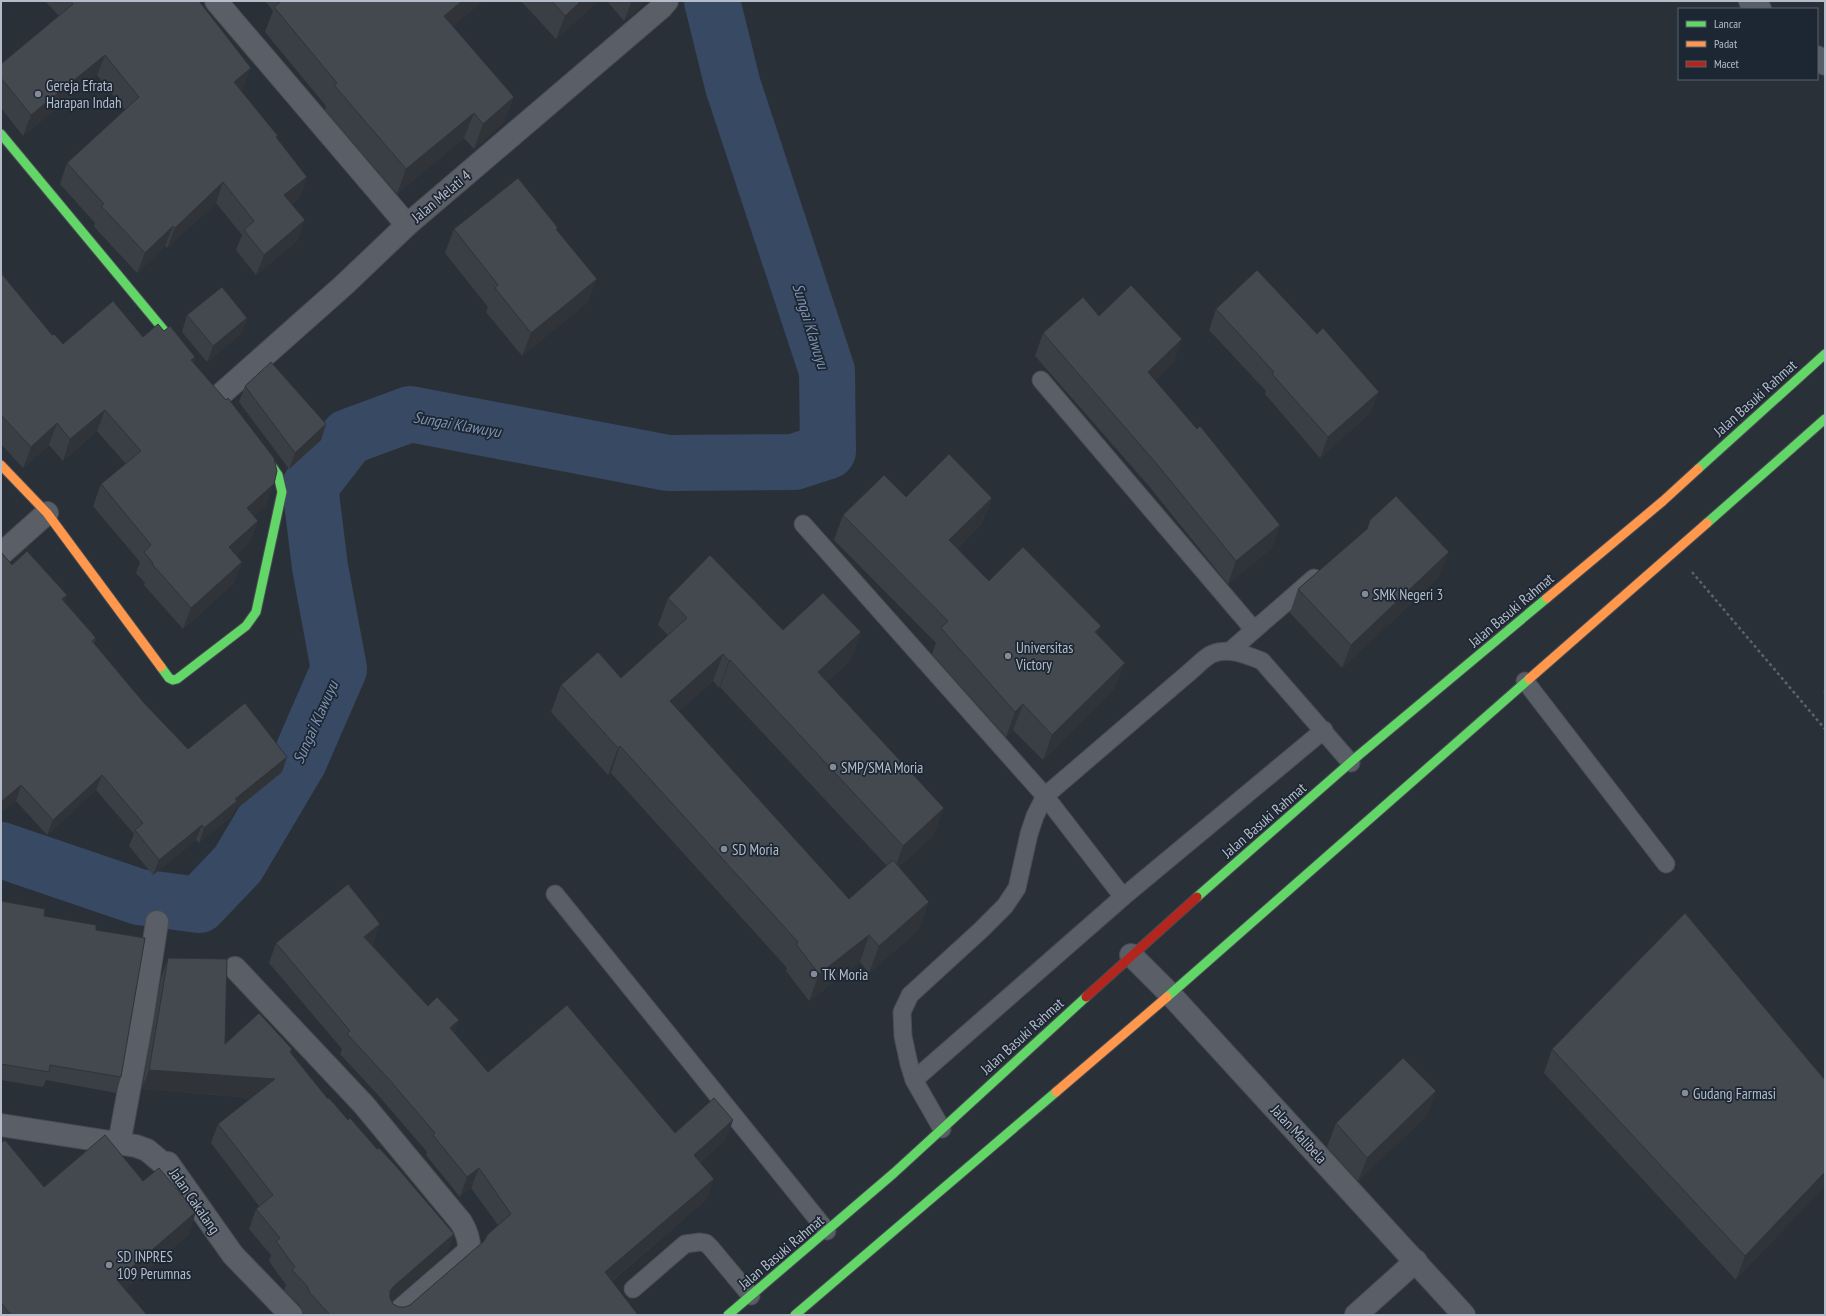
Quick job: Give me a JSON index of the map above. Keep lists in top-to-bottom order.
{
  "streets": {
    "main road": ["Jalan Basuki Rahmat"],
    "street": ["Jalan Melati 4", "Jalan Malibela", "Jalan Cakalang"]
  },
  "crossings": [
    ["Jalan Basuki Rahmat", "Jalan Malibela"]
  ],
  "water": ["Sungai Klawuyu"],
  "places": [
    "Gereja Efrata Harapan Indah",
    "SMK Negeri 3",
    "Universitas Victory",
    "SMP/SMA Moria",
    "SD Moria",
    "TK Moria",
    "Gudang Farmasi",
    "SD INPRES 109 Perumnas"
  ],
  "legend": ["Lancar", "Padat", "Macet"]
}
